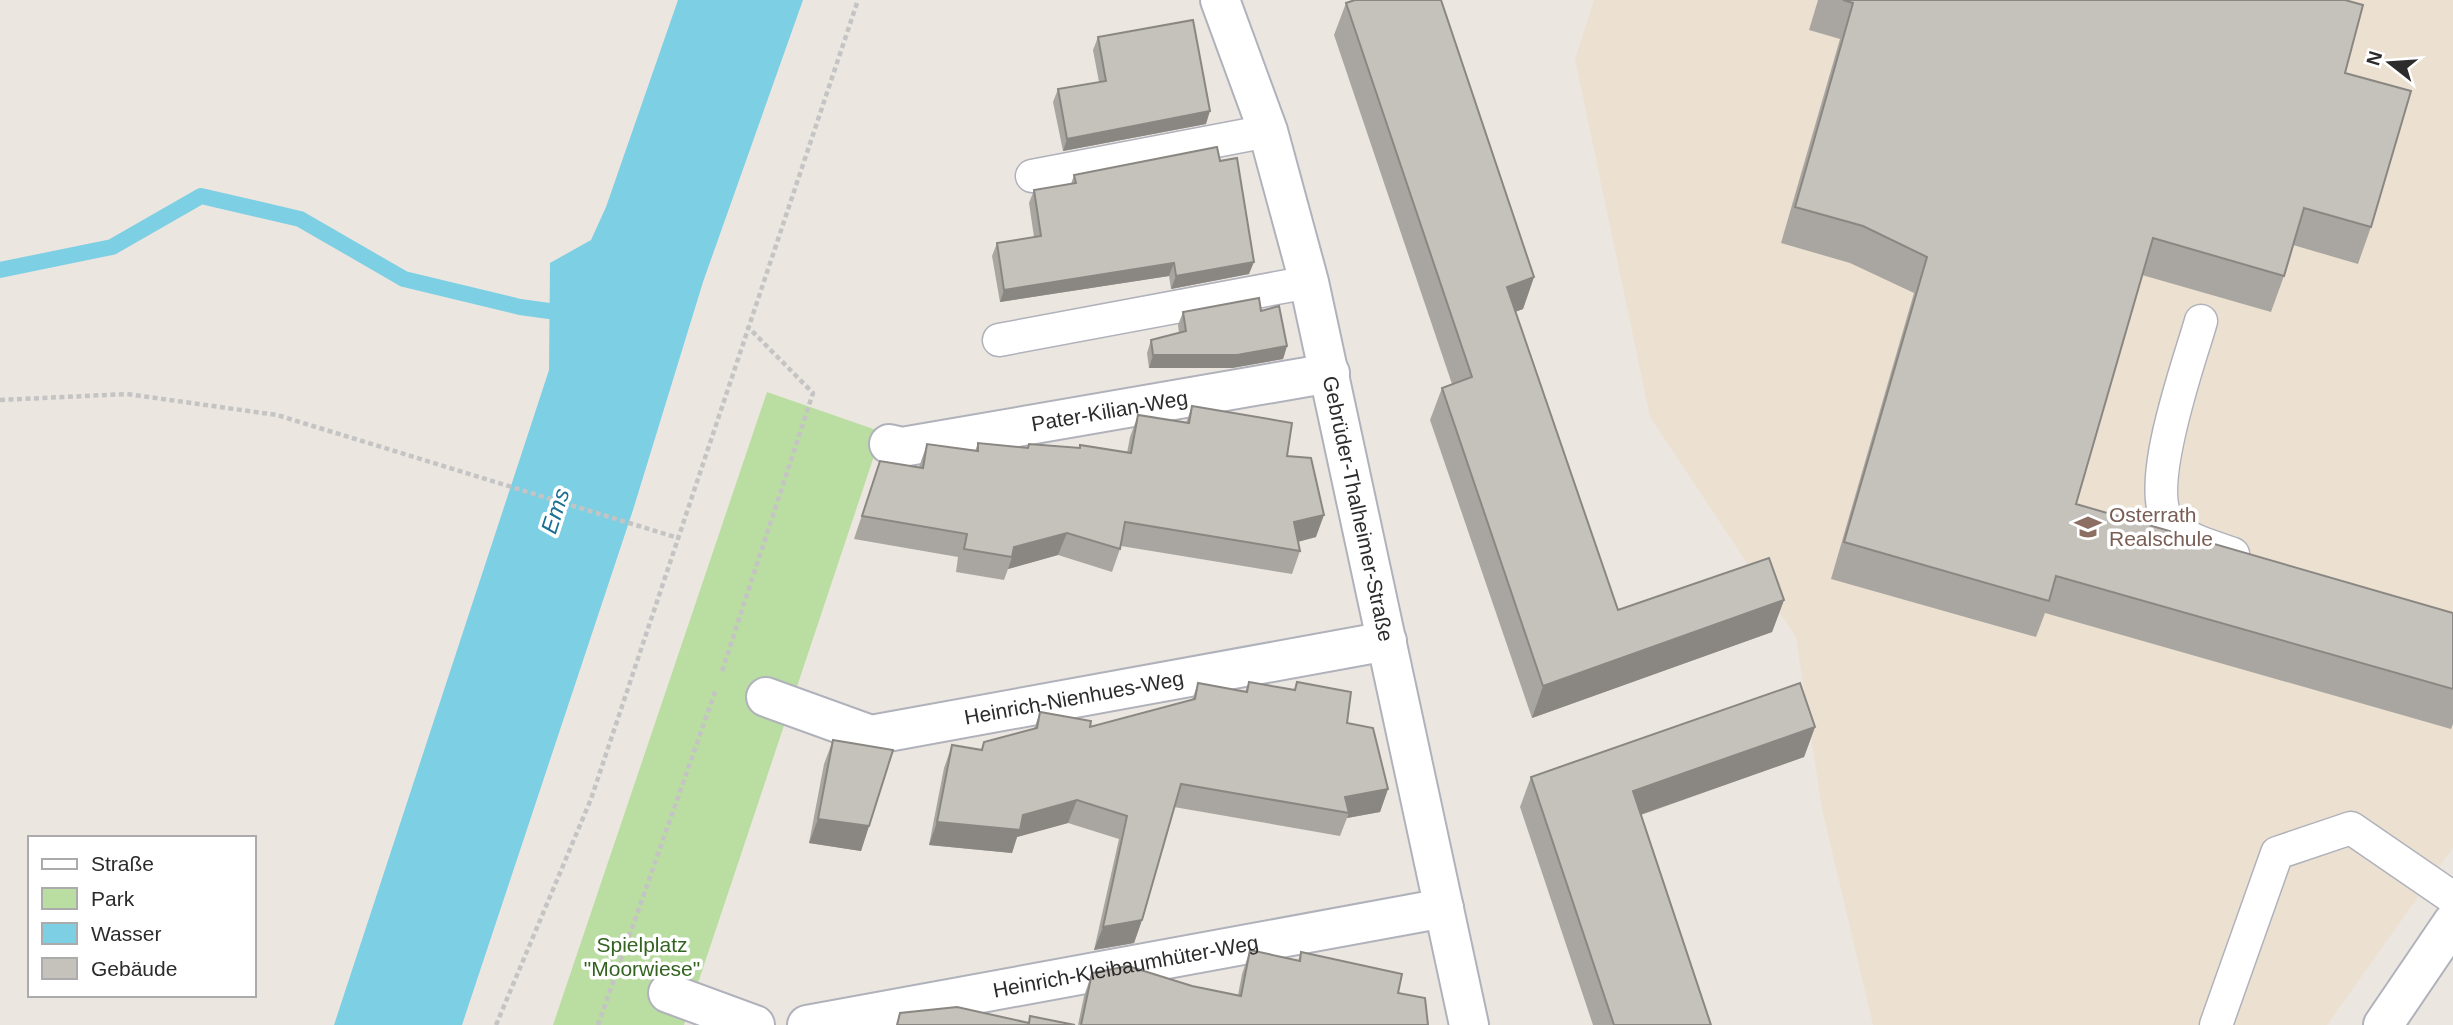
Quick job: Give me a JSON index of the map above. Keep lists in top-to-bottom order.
{
  "streets": {
    "street": [
      "Pater-Kilian-Weg",
      "Gebrüder-Thalheimer-Straße",
      "Heinrich-Nienhues-Weg",
      "Heinrich-Kleibaumhüter-Weg"
    ]
  },
  "crossings": [
    ["Pater-Kilian-Weg", "Gebrüder-Thalheimer-Straße"],
    ["Gebrüder-Thalheimer-Straße", "Heinrich-Nienhues-Weg"],
    ["Gebrüder-Thalheimer-Straße", "Heinrich-Kleibaumhüter-Weg"]
  ],
  "water": ["Ems"],
  "parks": ["Spielplatz \"Moorwiese\""],
  "places": {
    "school or university": ["Osterrath Realschule"]
  },
  "legend": [
    "Straße",
    "Park",
    "Wasser",
    "Gebäude"
  ],
  "north": "left"
}
